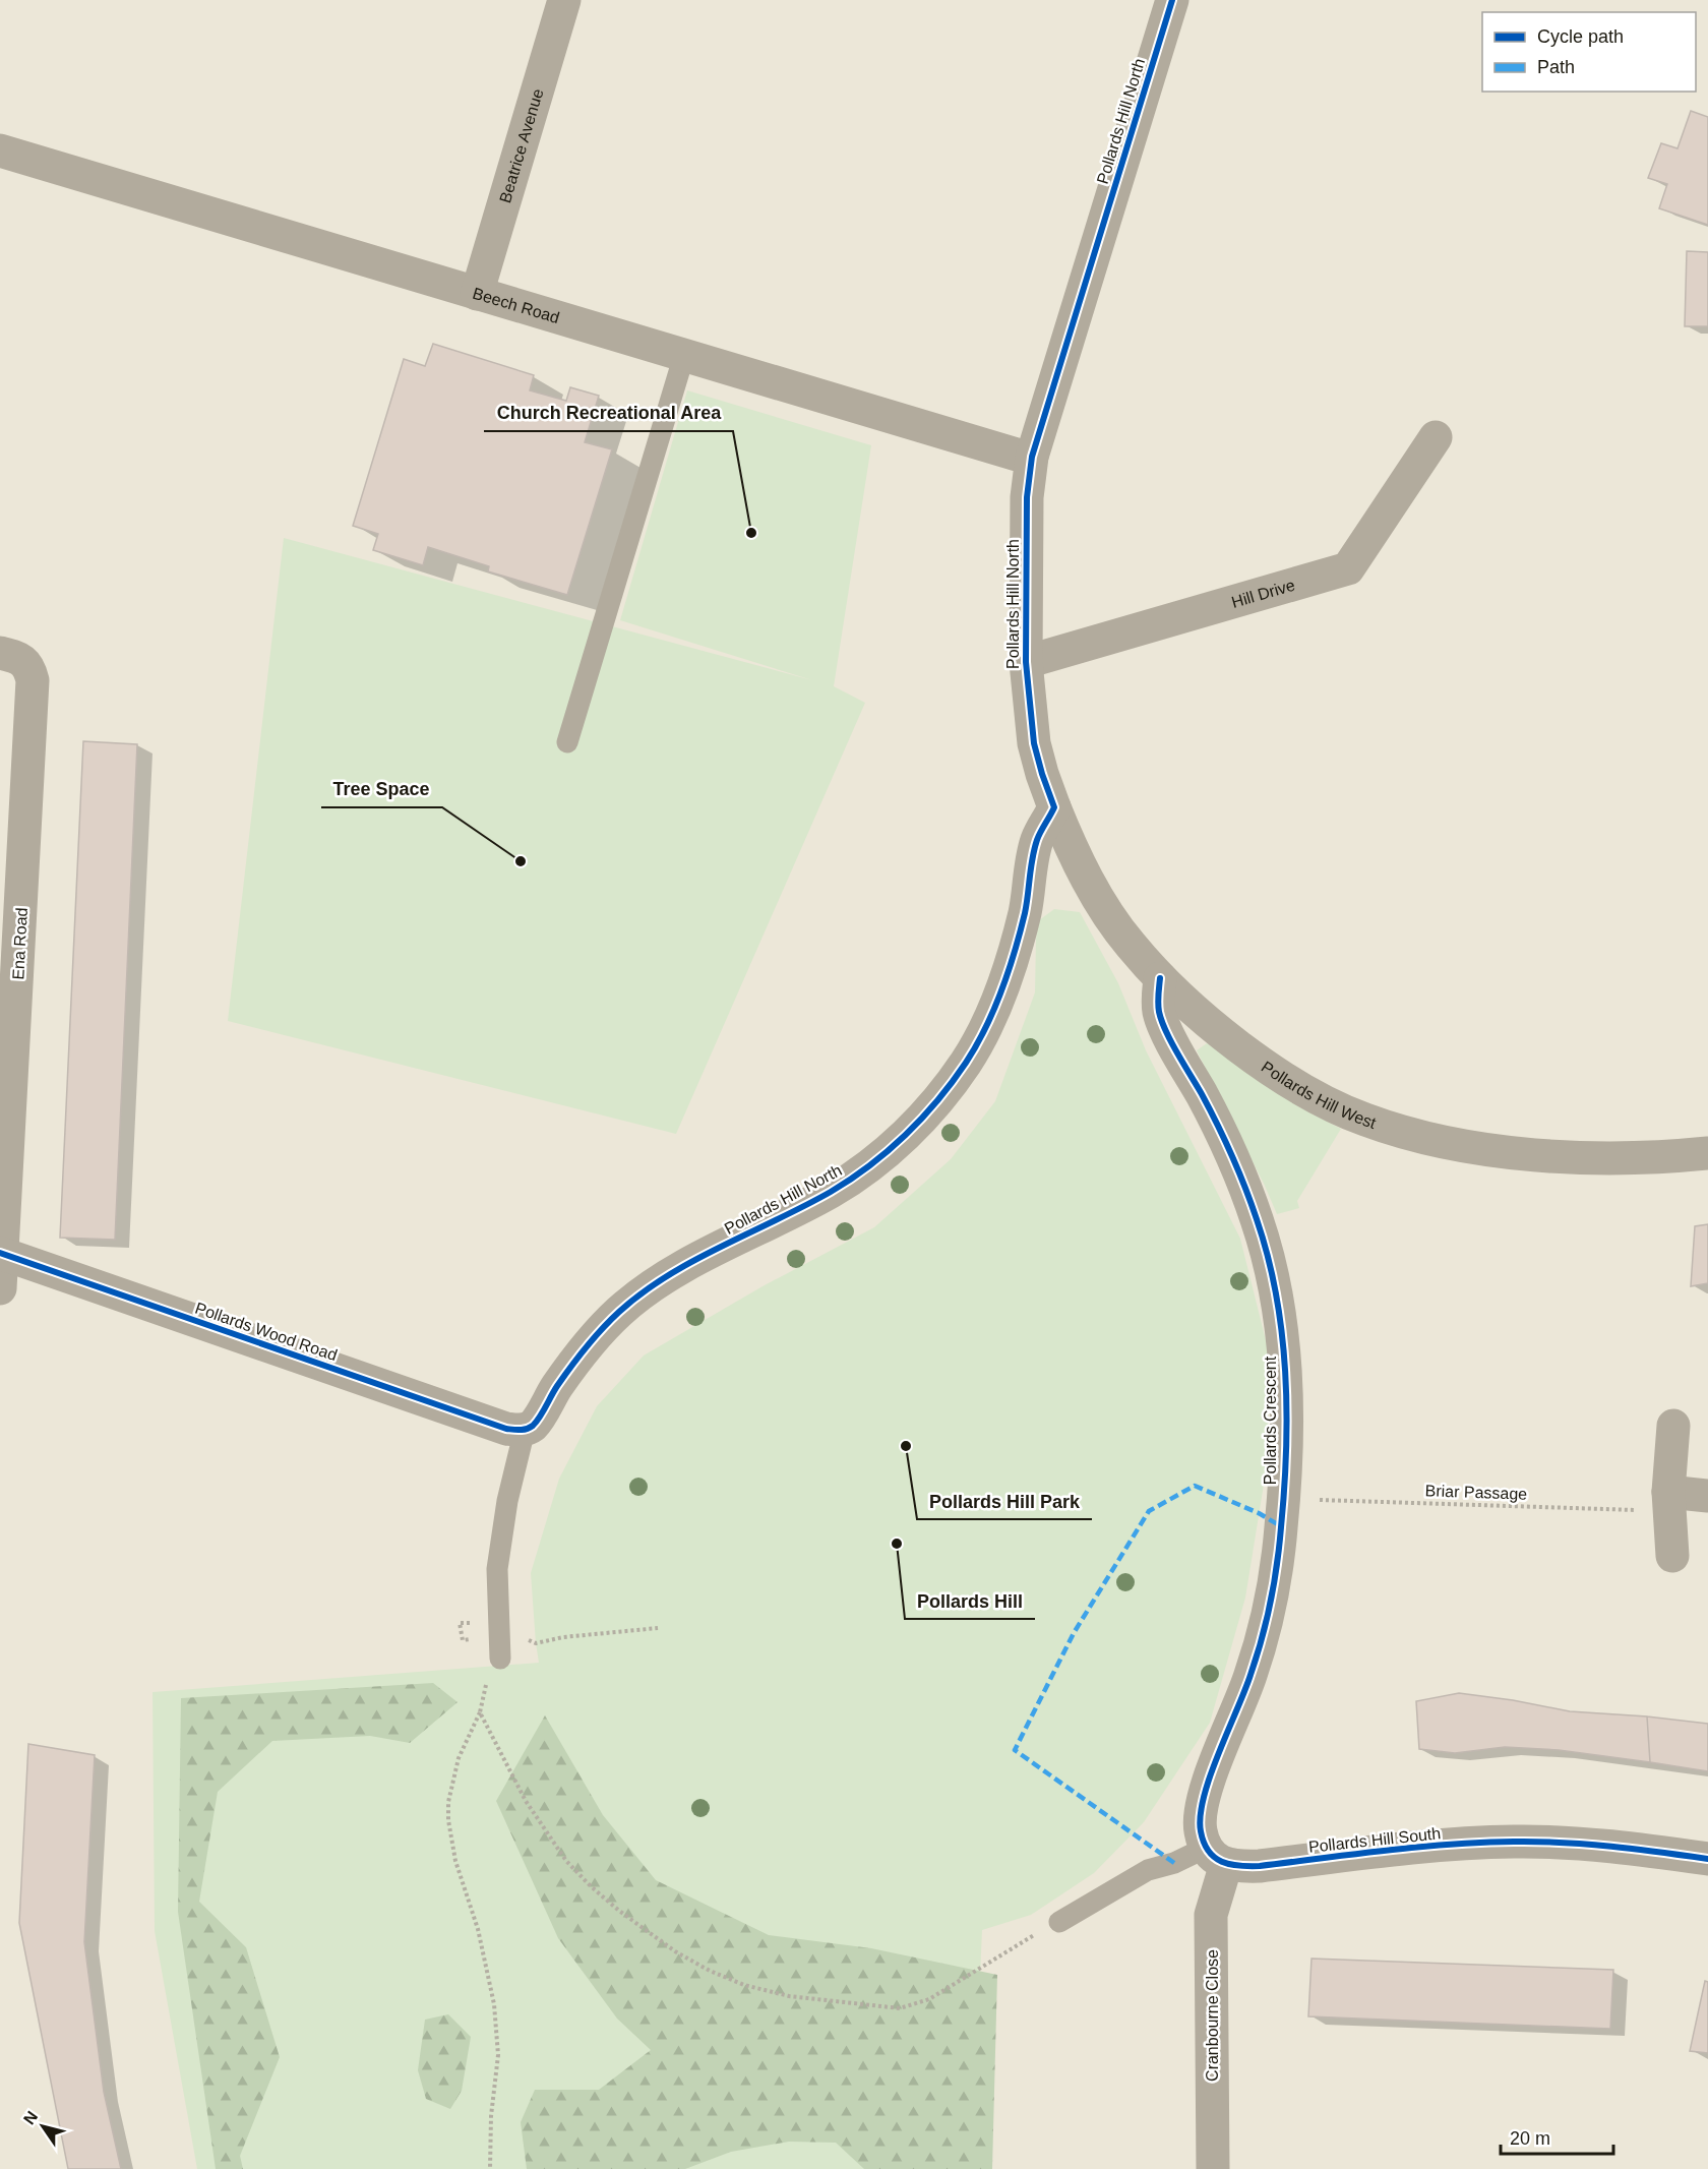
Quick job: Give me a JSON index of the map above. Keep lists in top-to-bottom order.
{
  "streets": {
    "street": [
      "Pollards Hill North",
      "Beatrice Avenue",
      "Beech Road",
      "Hill Drive",
      "Ena Road",
      "Pollards Hill West",
      "Pollards Wood Road",
      "Pollards Crescent",
      "Pollards Hill South",
      "Cranbourne Close"
    ],
    "path": ["Briar Passage"]
  },
  "crossings": [
    ["Pollards Hill North", "Beech Road"],
    ["Pollards Hill North", "Hill Drive"],
    ["Pollards Hill North", "Pollards Hill West"],
    ["Pollards Hill North", "Pollards Wood Road"],
    ["Beatrice Avenue", "Beech Road"],
    ["Ena Road", "Pollards Wood Road"],
    ["Pollards Hill West", "Pollards Crescent"],
    ["Pollards Crescent", "Briar Passage"],
    ["Pollards Crescent", "Pollards Hill South"],
    ["Pollards Crescent", "Cranbourne Close"],
    ["Pollards Hill South", "Cranbourne Close"]
  ],
  "places": [
    "Church Recreational Area",
    "Tree Space",
    "Pollards Hill Park",
    "Pollards Hill"
  ],
  "legend": ["Cycle path", "Path"],
  "scale_bar": "20 m",
  "north": "top left"
}
